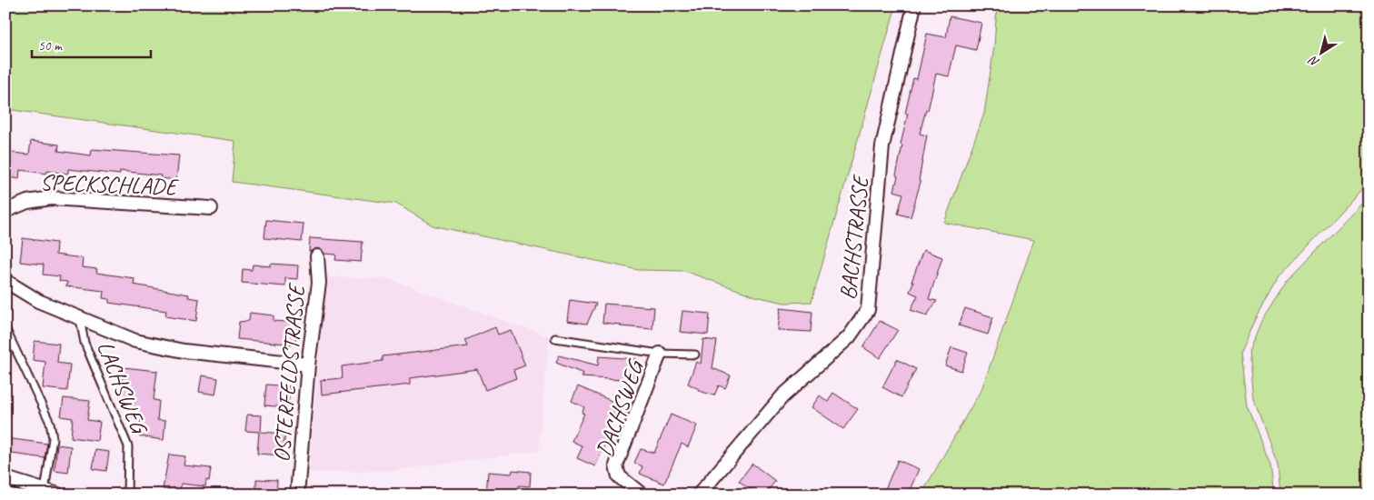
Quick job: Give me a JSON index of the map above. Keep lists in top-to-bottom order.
{
  "streets": {
    "street": [
      "SPECKSCHLADE",
      "BACHSTRASSE",
      "OSTERFELDSTRASSE",
      "DACHSWEG"
    ],
    "lane": ["LACHSWEG"]
  },
  "scale_bar": "50 m",
  "north": "bottom left"
}
